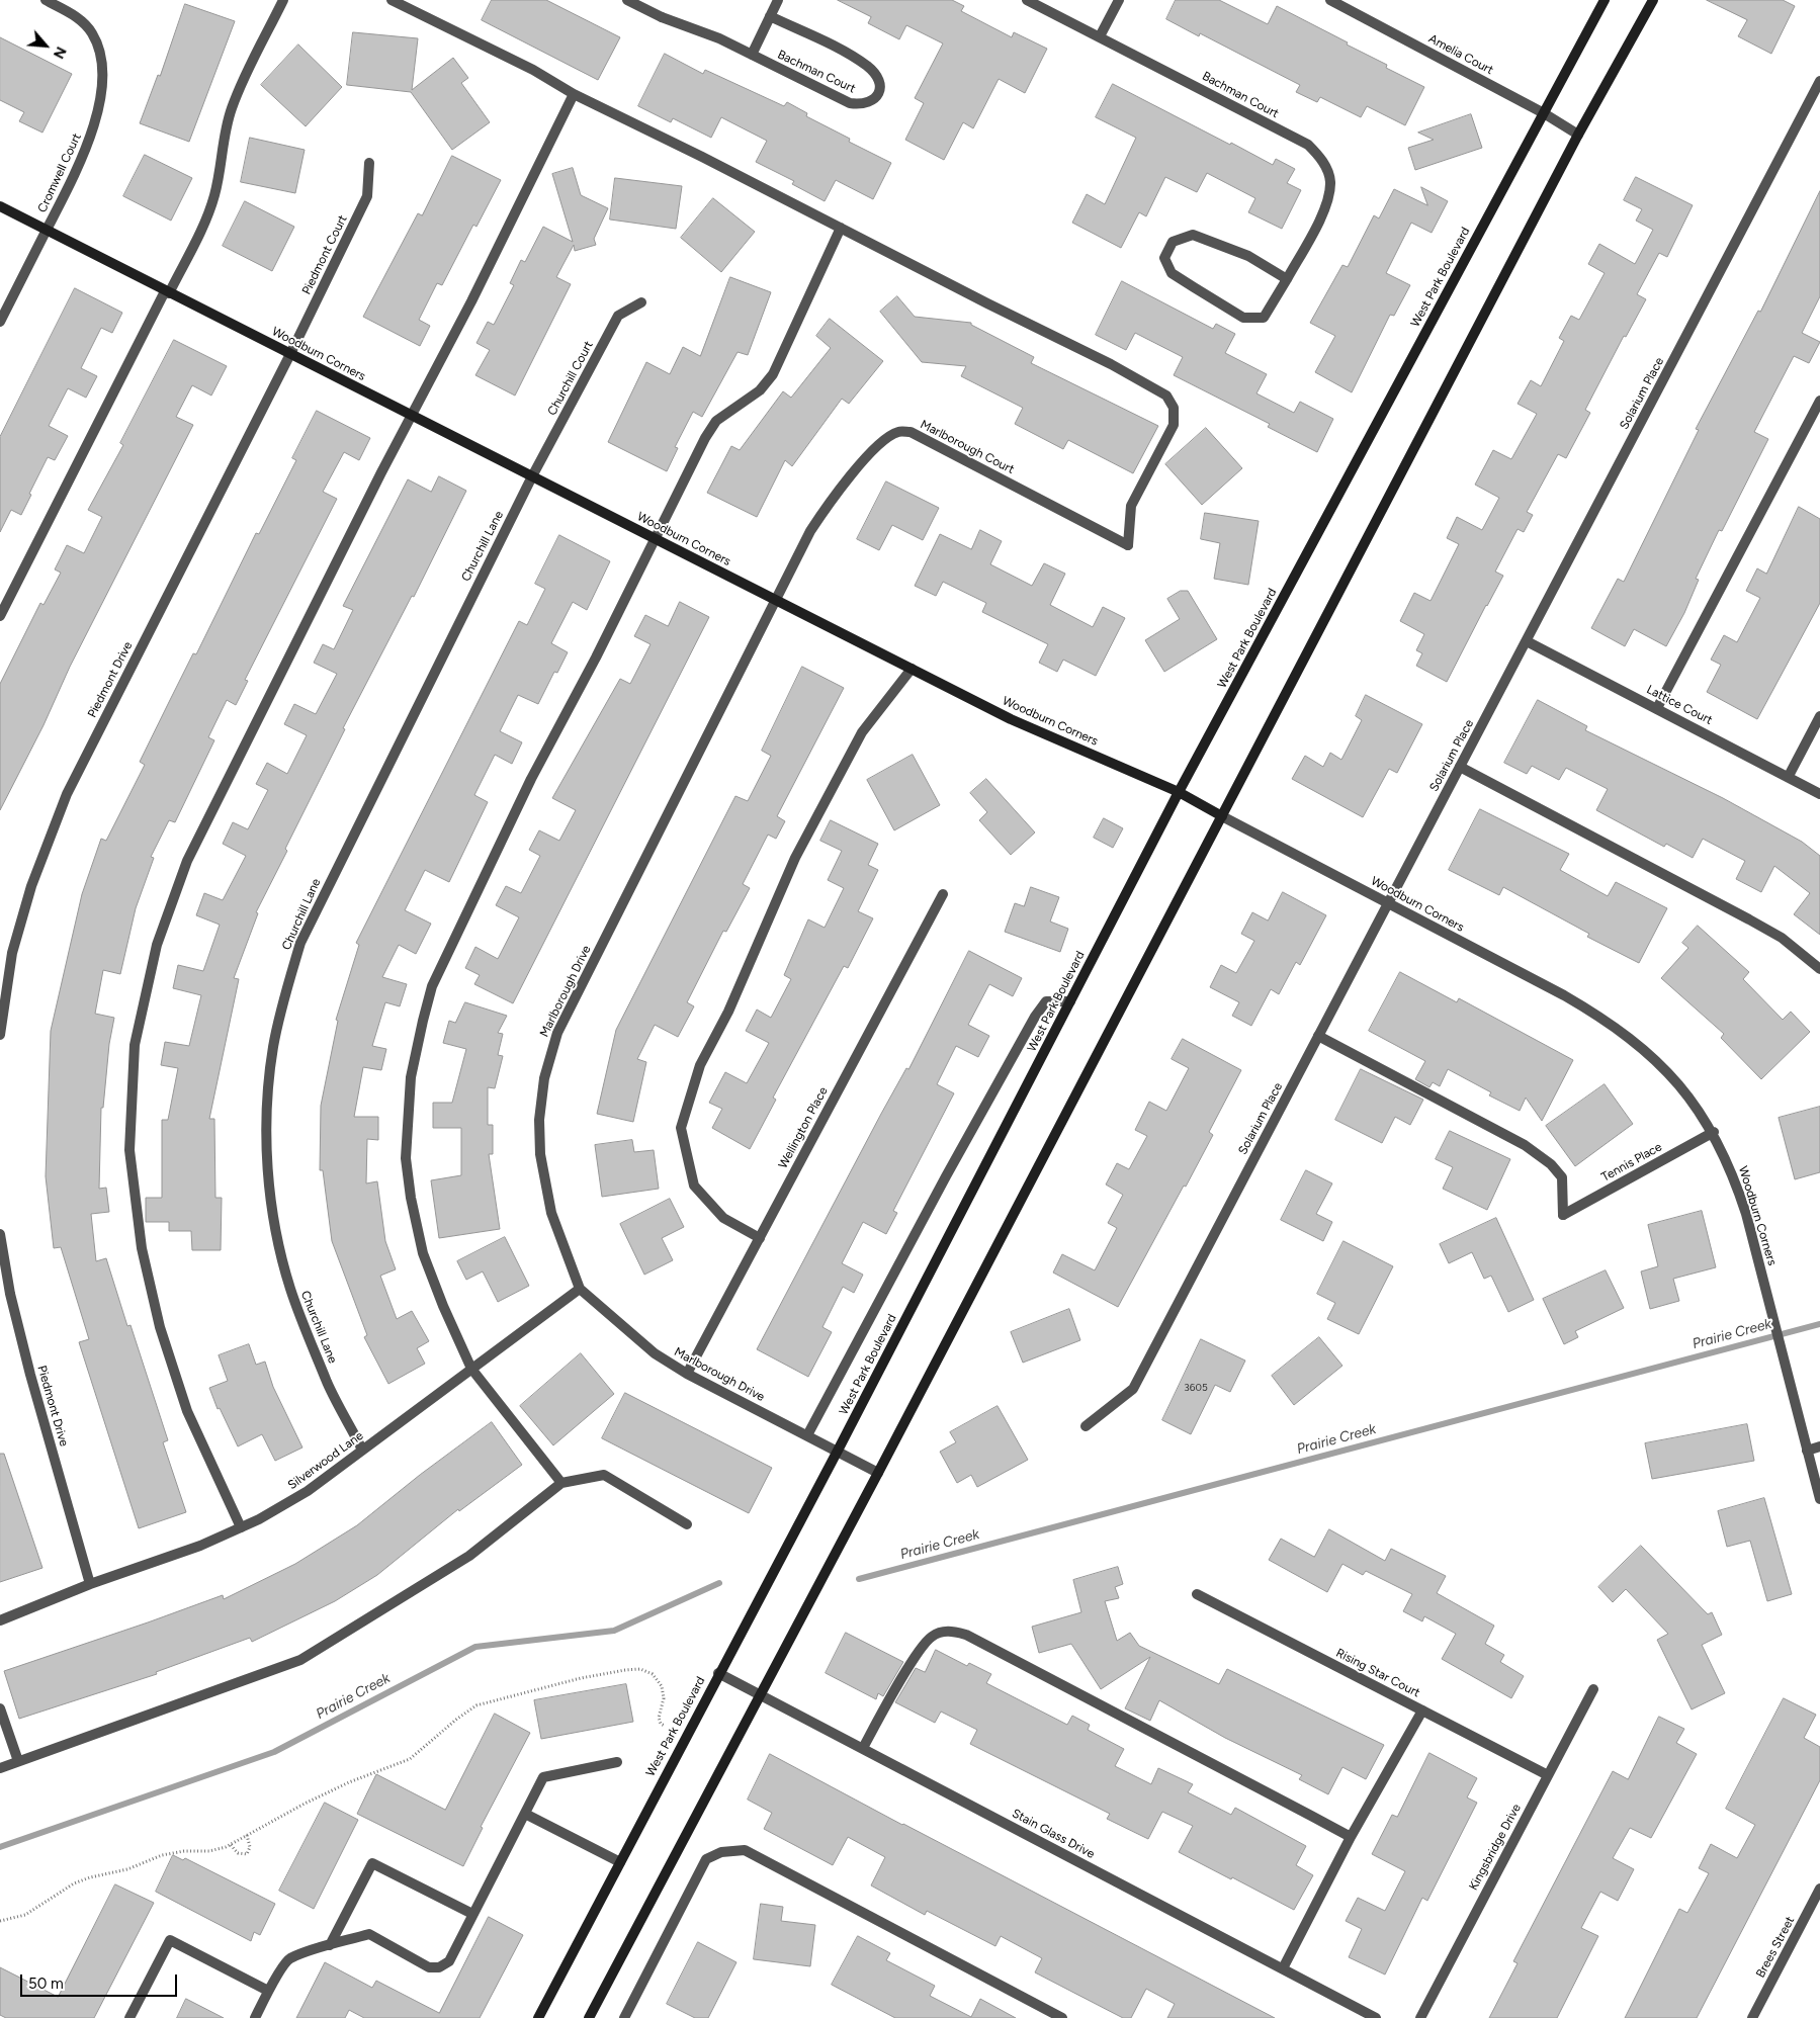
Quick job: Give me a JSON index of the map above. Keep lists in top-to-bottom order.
{
  "streets": {
    "main road": ["West Park Boulevard", "Woodburn Corners"],
    "street": [
      "Amelia Court",
      "Bachman Court",
      "Cromwell Court",
      "Piedmont Court",
      "Churchill Court",
      "Solarium Place",
      "Marlborough Court",
      "Churchill Lane",
      "Piedmont Drive",
      "Lattice Court",
      "Marlborough Drive",
      "Wellington Place",
      "Tennis Place",
      "Silverwood Lane",
      "Rising Star Court",
      "Stain Glass Drive",
      "Kingsbridge Drive",
      "Brees Street"
    ]
  },
  "crossings": [
    ["Amelia Court", "West Park Boulevard"],
    ["Cromwell Court", "Woodburn Corners"],
    ["Piedmont Court", "Woodburn Corners"],
    ["Piedmont Court", "Piedmont Drive"],
    ["West Park Boulevard", "Woodburn Corners"],
    ["West Park Boulevard", "Marlborough Drive"],
    ["West Park Boulevard", "Stain Glass Drive"],
    ["Woodburn Corners", "Churchill Court"],
    ["Woodburn Corners", "Solarium Place"],
    ["Woodburn Corners", "Marlborough Court"],
    ["Woodburn Corners", "Churchill Lane"],
    ["Woodburn Corners", "Piedmont Drive"],
    ["Woodburn Corners", "Marlborough Drive"],
    ["Woodburn Corners", "Tennis Place"],
    ["Churchill Court", "Churchill Lane"],
    ["Solarium Place", "Lattice Court"],
    ["Solarium Place", "Tennis Place"],
    ["Marlborough Court", "Marlborough Drive"],
    ["Churchill Lane", "Silverwood Lane"],
    ["Piedmont Drive", "Silverwood Lane"],
    ["Marlborough Drive", "Wellington Place"],
    ["Marlborough Drive", "Silverwood Lane"],
    ["Rising Star Court", "Kingsbridge Drive"]
  ],
  "water": ["Prairie Creek"],
  "house_numbers": ["3605"],
  "scale_bar": "50 m",
  "north": "bottom right"
}
